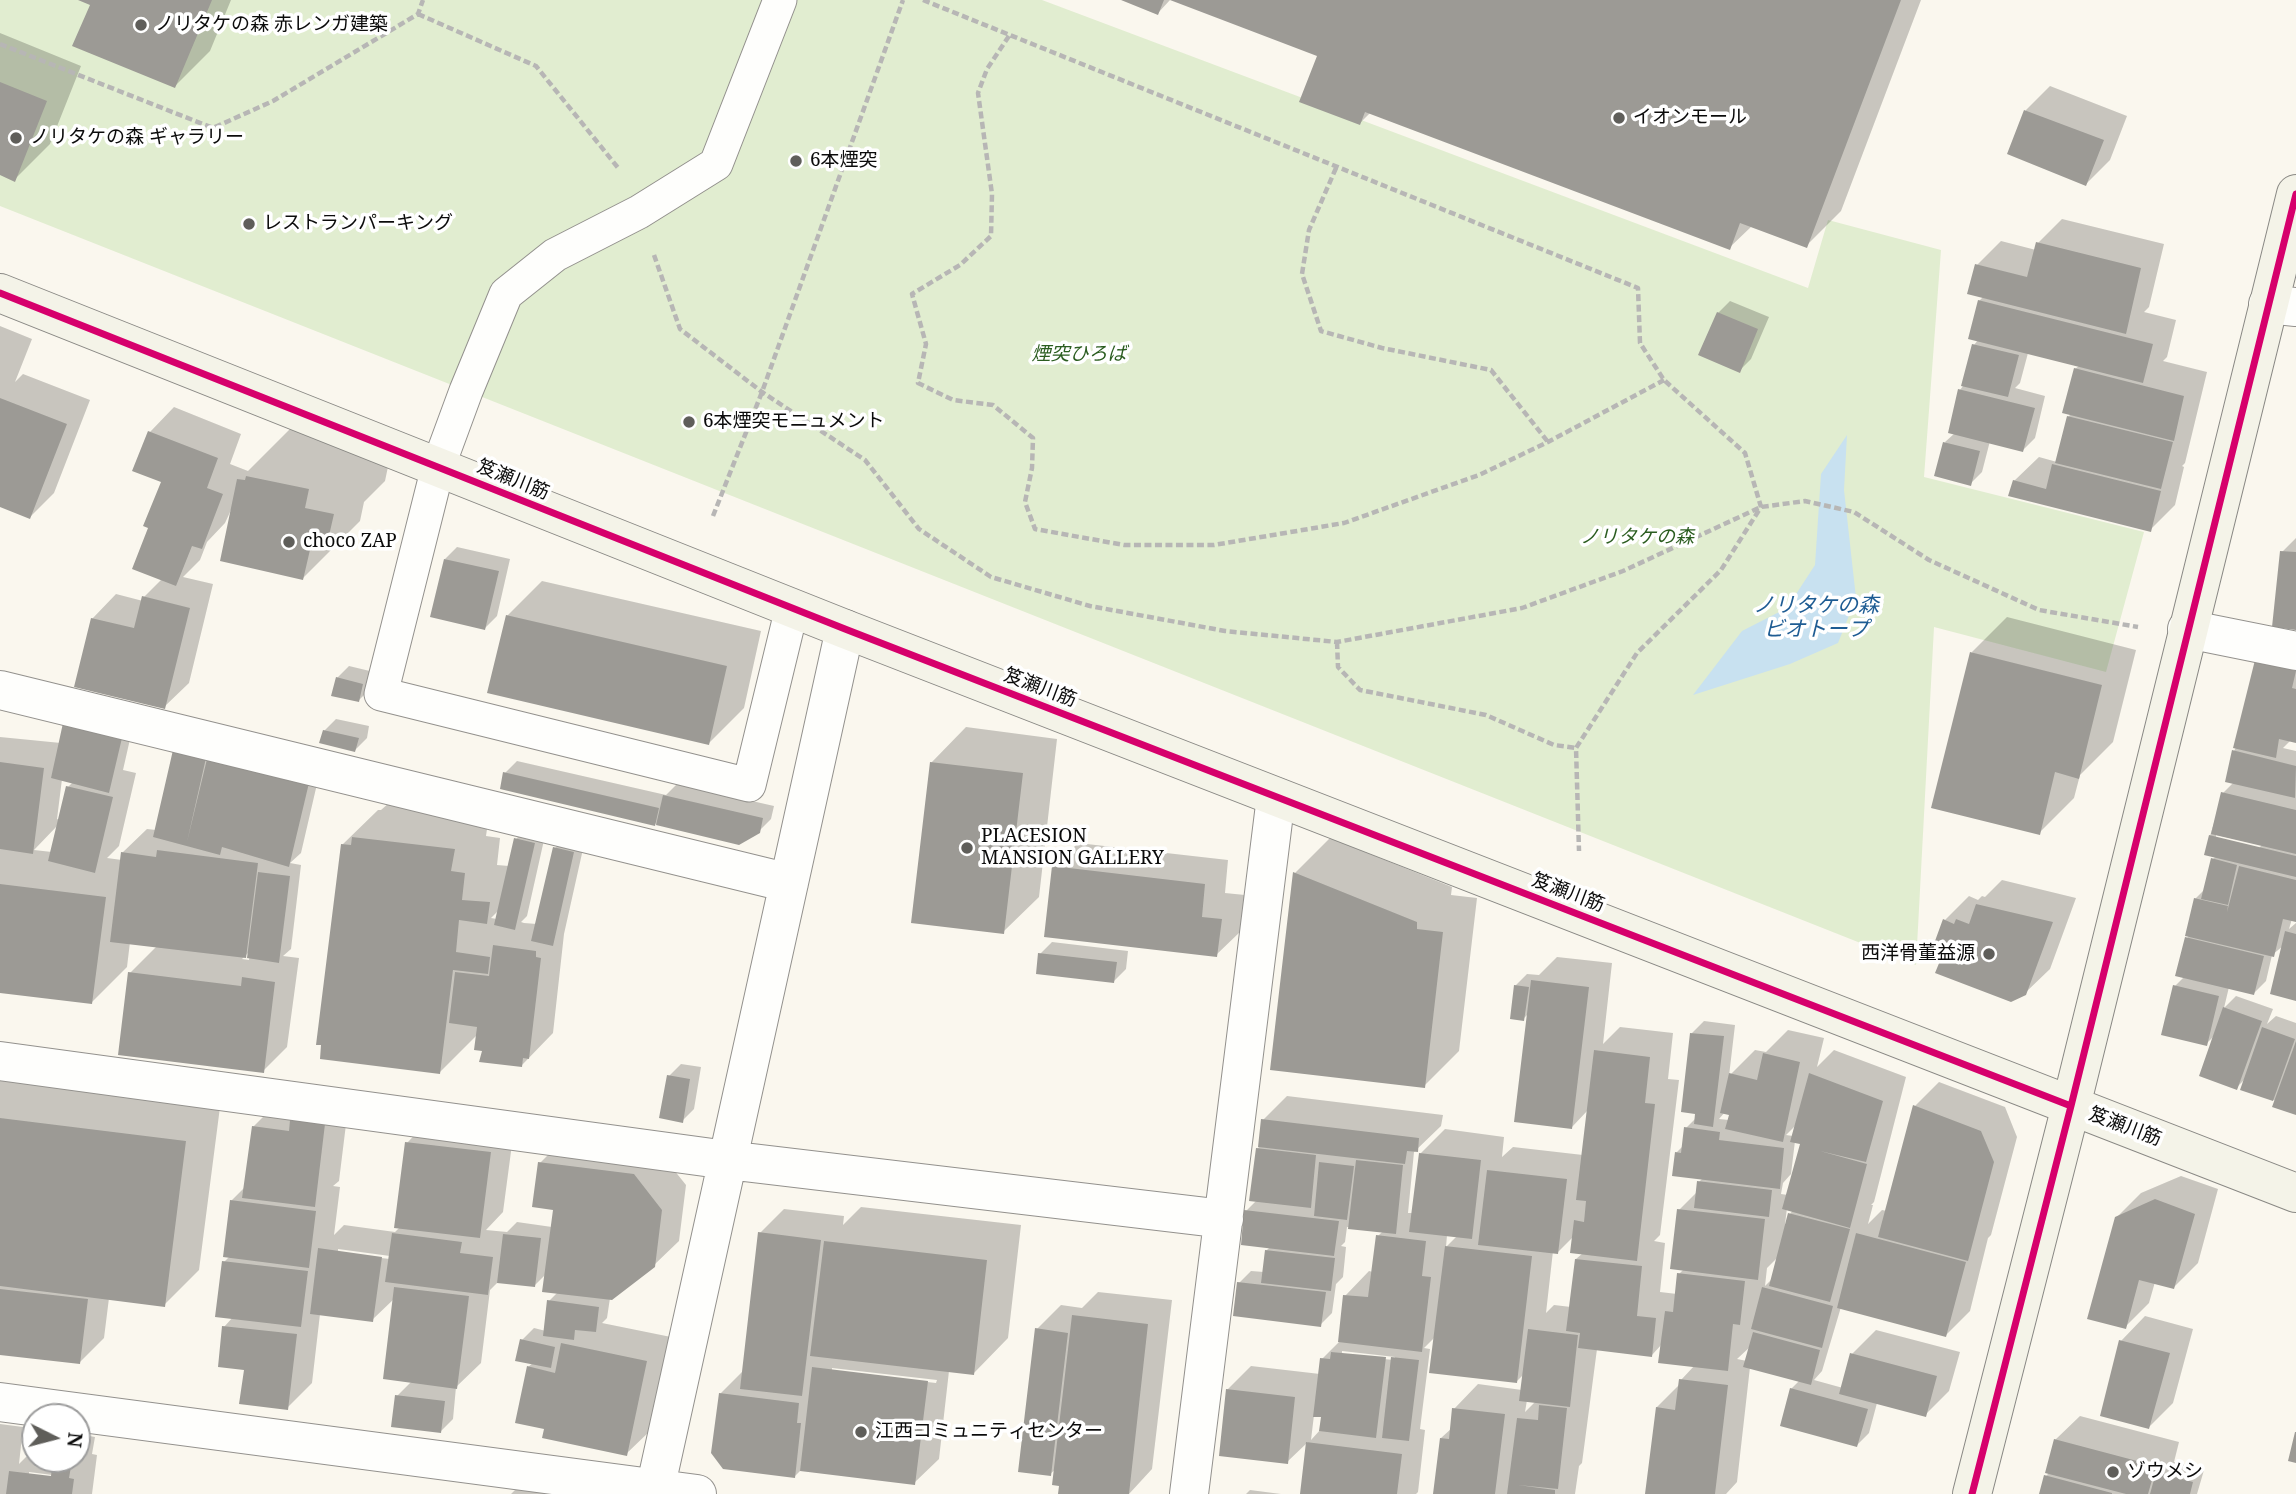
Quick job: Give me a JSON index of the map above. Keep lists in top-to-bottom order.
{
  "streets": {
    "street": ["笈瀬川筋"]
  },
  "water": ["ノリタケの森 ビオトープ"],
  "parks": ["煙突ひろば", "ノリタケの森"],
  "places": [
    "ノリタケの森 赤レンガ建築",
    "イオンモール",
    "ノリタケの森 ギャラリー",
    "6本煙突",
    "レストランパーキング",
    "6本煙突モニュメント",
    "choco ZAP",
    "PLACESION MANSION GALLERY",
    "西洋骨董益源",
    "江西コミュニティセンター",
    "ゾウメシ"
  ],
  "north": "right"
}
